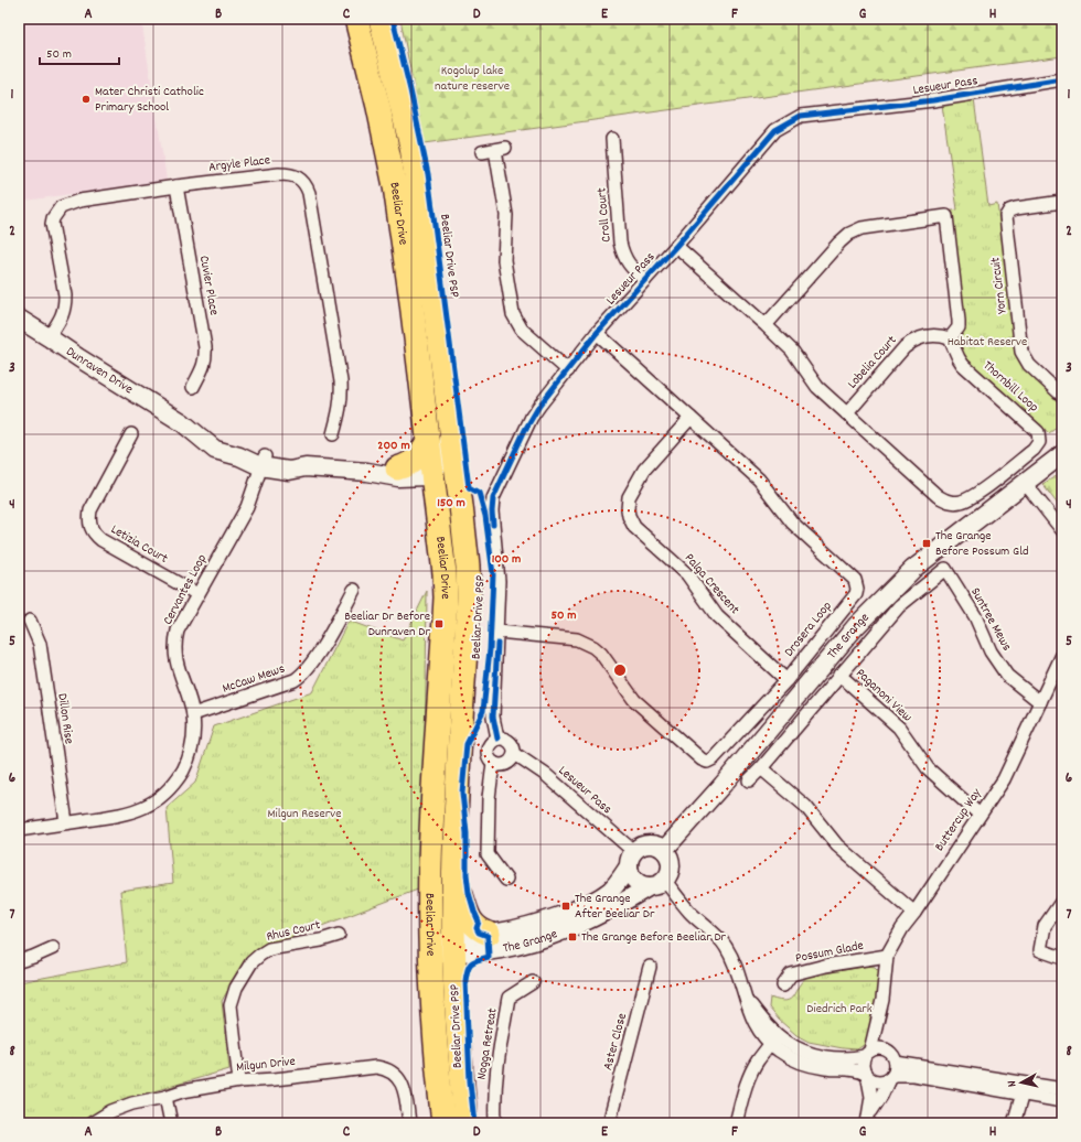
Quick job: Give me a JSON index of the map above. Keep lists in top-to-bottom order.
{
  "streets": {
    "highway": ["Beeliar Drive"],
    "street": [
      "Lesueur Pass",
      "Argyle Place",
      "Croll Court",
      "Cuvier Place",
      "Yorn Circuit",
      "Lobelia Court",
      "Dunraven Drive",
      "Thornbill Loop",
      "Letizia Court",
      "Palga Crescent",
      "Cervantes Loop",
      "Suntree Mews",
      "Drosera Loop",
      "The Grange",
      "McCaw Mews",
      "Paganoni View",
      "Dillon Rise",
      "Buttercup Way",
      "Rhus Court",
      "Possum Glade",
      "Aster Close",
      "Nogga Retreat",
      "Milgun Drive"
    ],
    "cycle path": ["Beeliar Drive PSP"]
  },
  "crossings": [
    ["Lesueur Pass", "Croll Court"],
    ["Lesueur Pass", "Thornbill Loop"],
    ["Lesueur Pass", "Drosera Loop"],
    ["Lesueur Pass", "The Grange"],
    ["Argyle Place", "Cuvier Place"],
    ["Argyle Place", "Dunraven Drive"],
    ["Beeliar Drive", "Dunraven Drive"],
    ["Beeliar Drive", "The Grange"],
    ["Lobelia Court", "Thornbill Loop"],
    ["Dunraven Drive", "Cervantes Loop"],
    ["Letizia Court", "Cervantes Loop"],
    ["Palga Crescent", "Drosera Loop"],
    ["Cervantes Loop", "McCaw Mews"],
    ["Cervantes Loop", "Dillon Rise"],
    ["Suntree Mews", "Paganoni View"],
    ["Suntree Mews", "Buttercup Way"],
    ["Paganoni View", "Buttercup Way"],
    ["Buttercup Way", "Possum Glade"],
    ["Rhus Court", "Milgun Drive"]
  ],
  "parks": [
    "Kogolup lake nature reserve",
    "Habitat Reserve",
    "Milgun Reserve",
    "Diedrich Park"
  ],
  "places": {
    "other": ["Mater Christi Catholic Primary School"],
    "transit": [
      "The Grange Before Possum Gld",
      "Beeliar Dr Before Dunraven Dr",
      "The Grange After Beeliar Dr",
      "The Grange Before Beeliar Dr"
    ]
  },
  "scale_bar": "50 m",
  "north": "left",
  "grid": {
    "columns": [
      "A",
      "B",
      "C",
      "D",
      "E",
      "F",
      "G",
      "H"
    ],
    "rows": [
      "1",
      "2",
      "3",
      "4",
      "5",
      "6",
      "7",
      "8"
    ]
  },
  "rings": [
    "200 m",
    "150 m",
    "100 m",
    "50 m"
  ]
}
